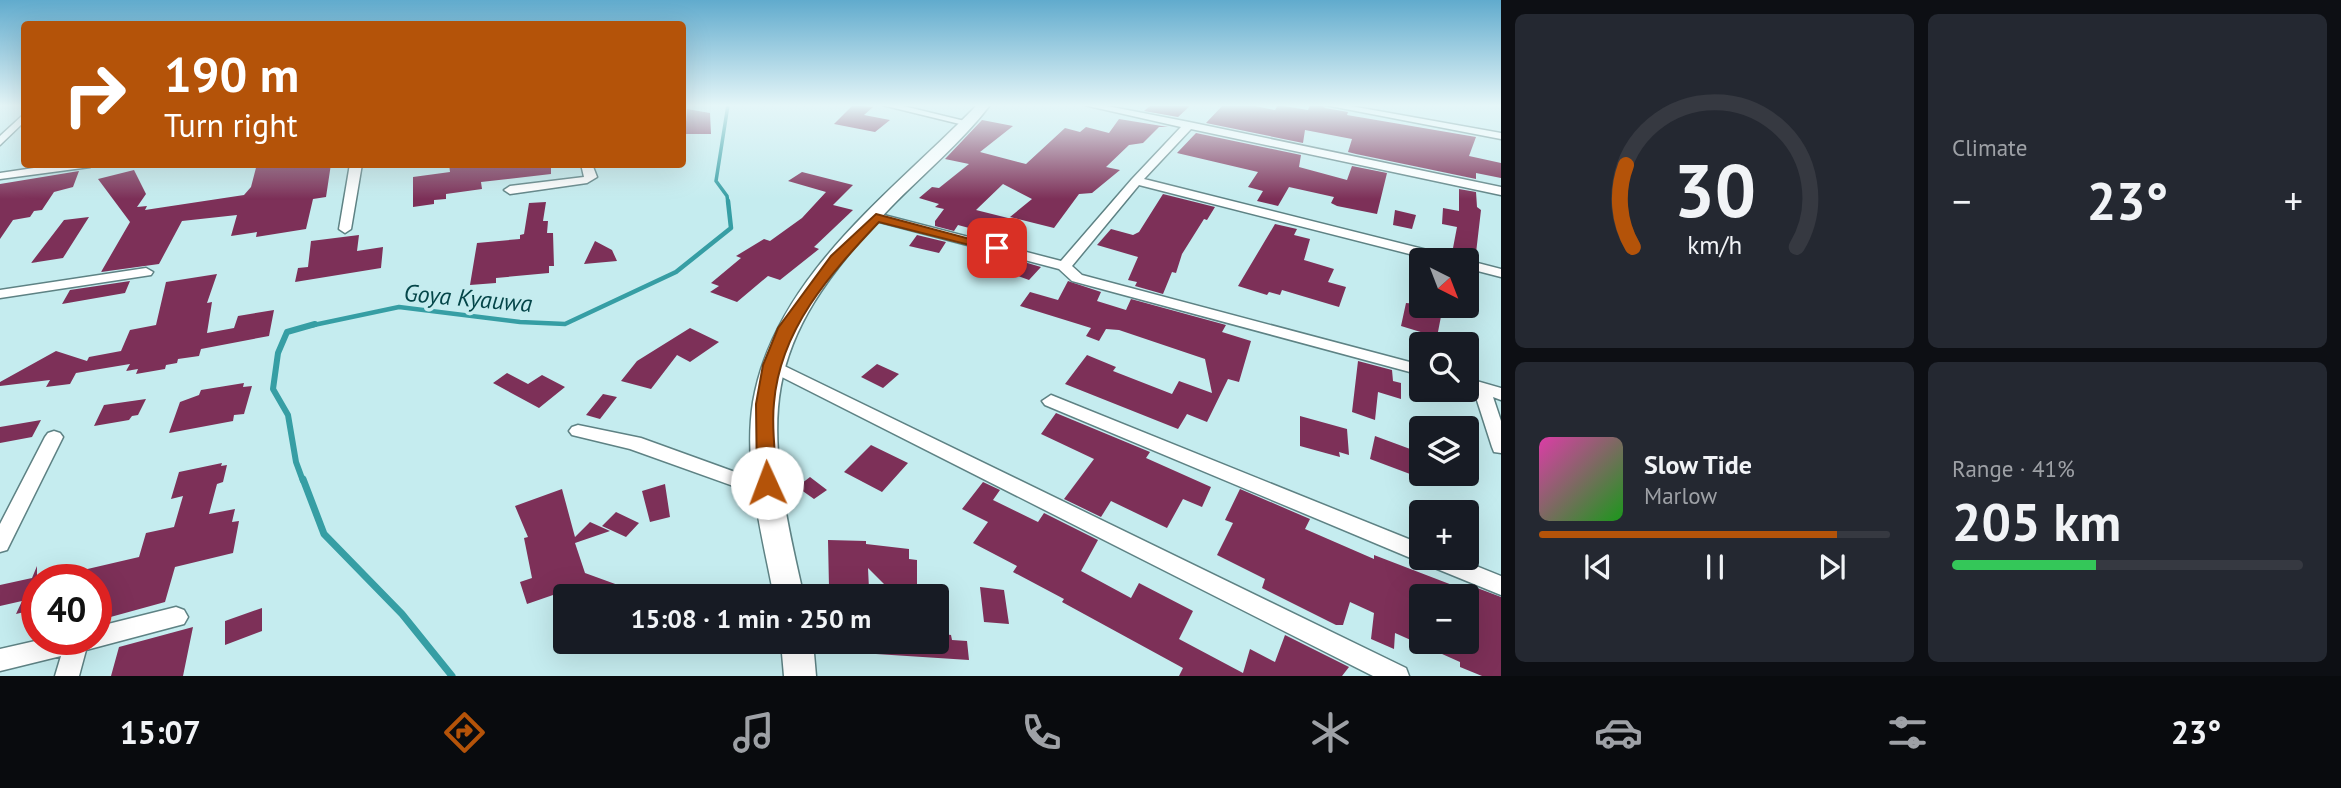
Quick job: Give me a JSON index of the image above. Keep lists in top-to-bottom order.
{
  "water": ["Goya Kyauwa"],
  "north": "bottom right",
  "page": {
    "tile": [
      "Climate",
      ["Range · 41%", "205 km"]
    ],
    "turn": ["190 m", "Turn right"],
    "heat": ["−", "23°", "+"],
    "map_buttons": ["+", "−"],
    "song": ["Slow Tide", "Marlow"],
    "limit": "40",
    "trip": "15:08 · 1 min · 250 m",
    "tabs": ["15:07", "23°"],
    "gauge": ["30", "km/h"]
  }
}
